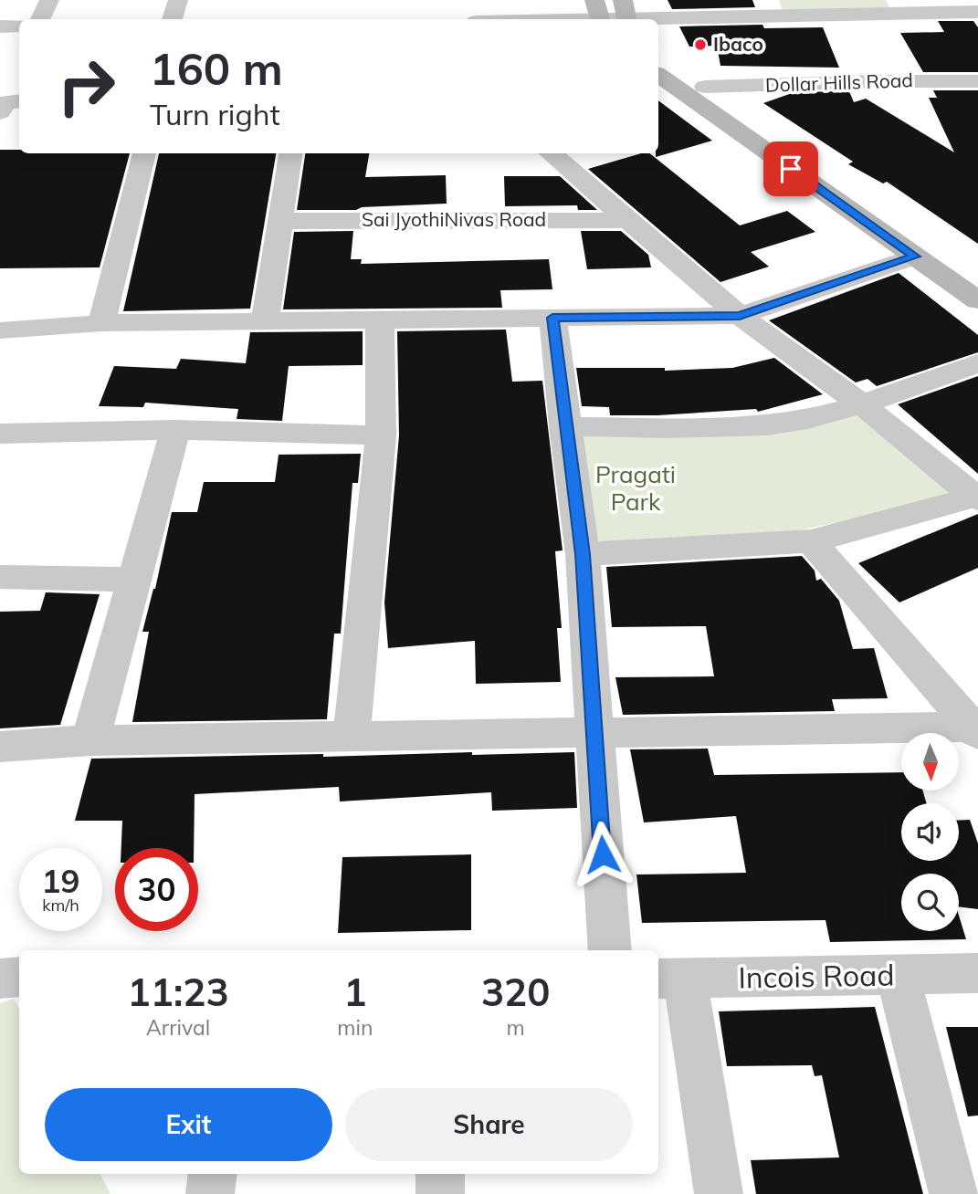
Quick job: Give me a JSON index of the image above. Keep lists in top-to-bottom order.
{
  "streets": {
    "street": ["Dollar Hills Road", "Sai JyothiNivas Road", "Incois Road"]
  },
  "parks": ["Pragati Park"],
  "places": ["Ibaco"],
  "north": "bottom",
  "page": {
    "turn": ["160 m", "Turn right"],
    "speed": "19 km/h",
    "limit": "30",
    "eta": [
      "11:23",
      "Arrival",
      "1",
      "min",
      "320",
      "m"
    ],
    "buttons": ["Exit", "Share"]
  }
}
